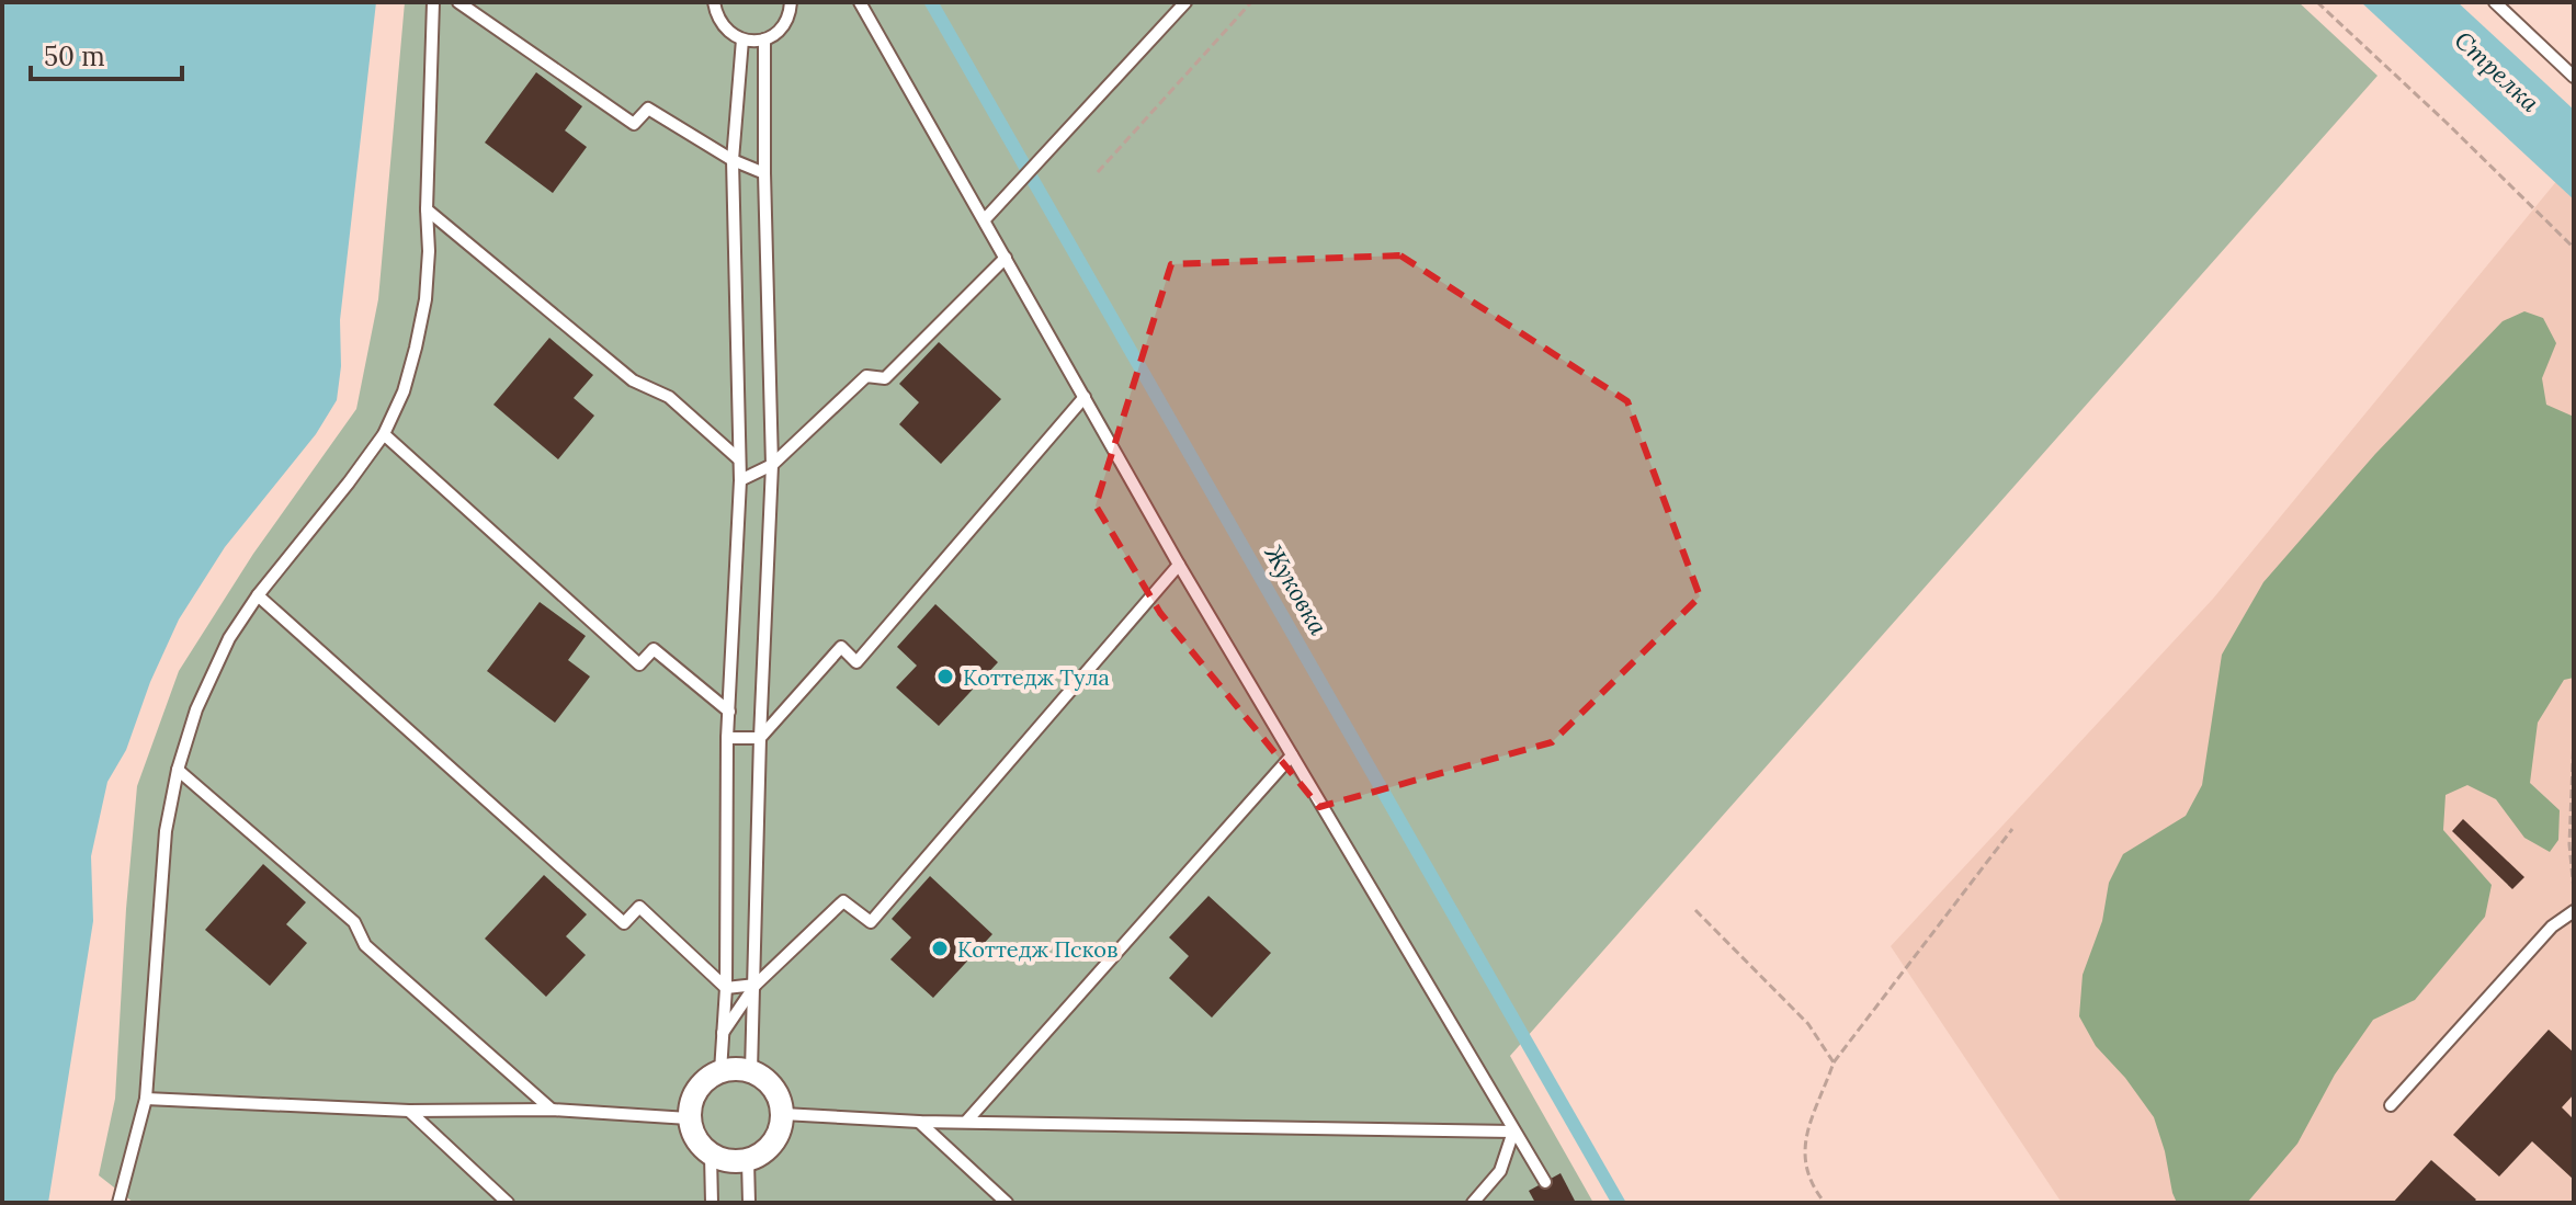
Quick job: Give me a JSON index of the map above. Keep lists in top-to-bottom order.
{
  "water": ["Стрелка", "Жуковка"],
  "places": ["Коттедж Тула", "Коттедж Псков"],
  "scale_bar": "50 m"
}
